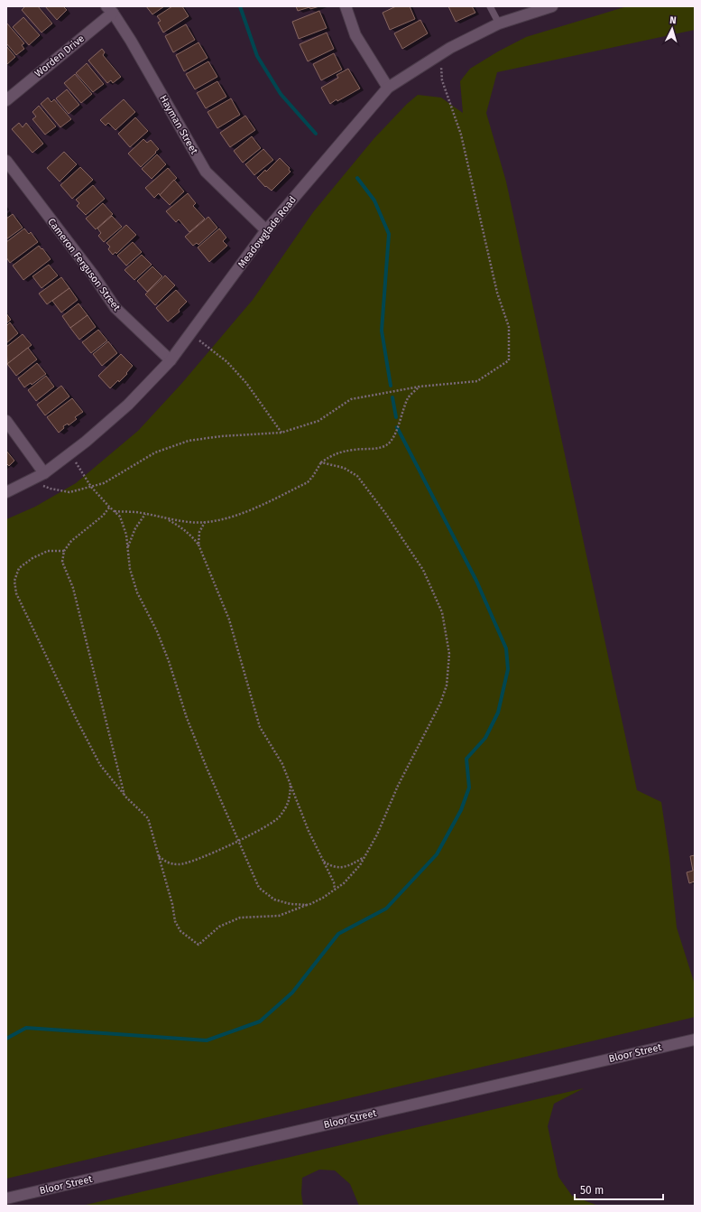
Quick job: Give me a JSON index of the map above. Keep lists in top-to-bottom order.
{
  "streets": {
    "street": [
      "Worden Drive",
      "Hayman Street",
      "Meadowglade Road",
      "Cameron Ferguson Street",
      "Bloor Street"
    ]
  },
  "crossings": [
    ["Worden Drive", "Hayman Street"],
    ["Hayman Street", "Meadowglade Road"],
    ["Meadowglade Road", "Cameron Ferguson Street"]
  ],
  "scale_bar": "50 m",
  "north": "top"
}
